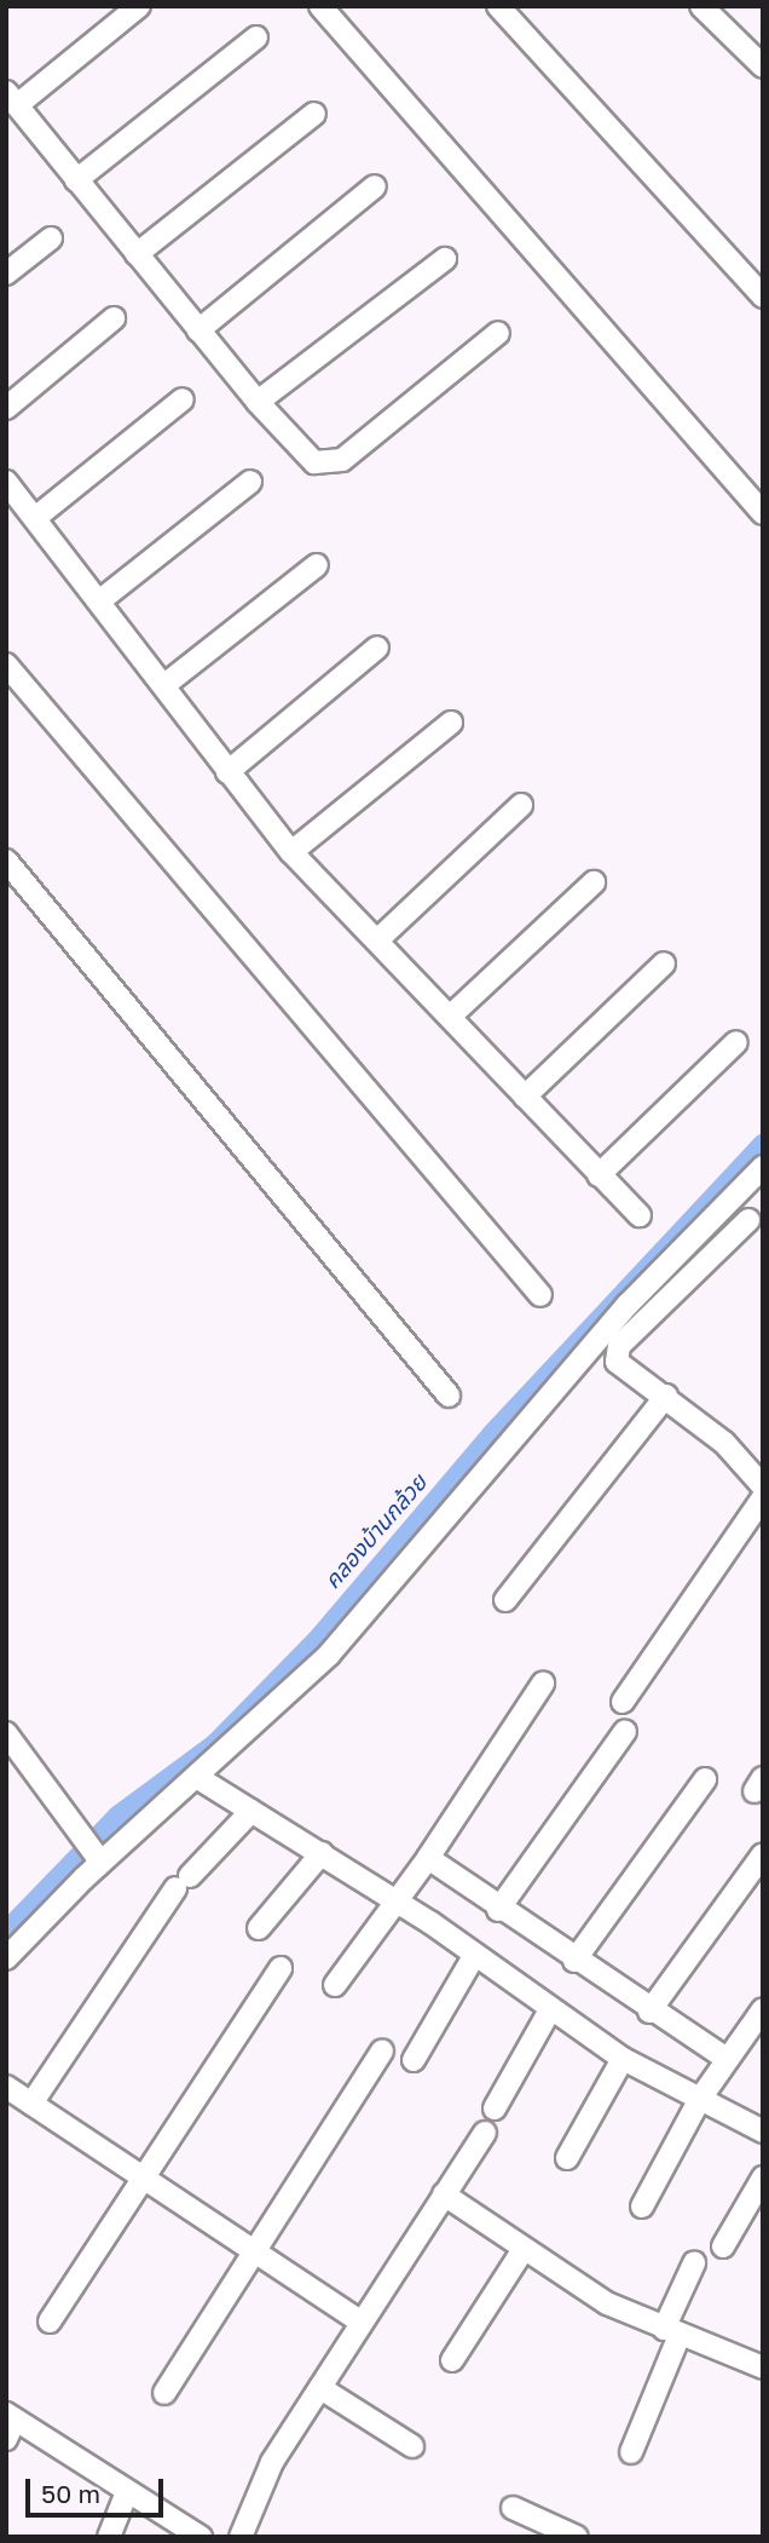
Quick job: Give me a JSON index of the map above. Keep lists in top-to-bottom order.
{
  "water": ["คลองบ้านกล้วย"],
  "scale_bar": "50 m"
}
